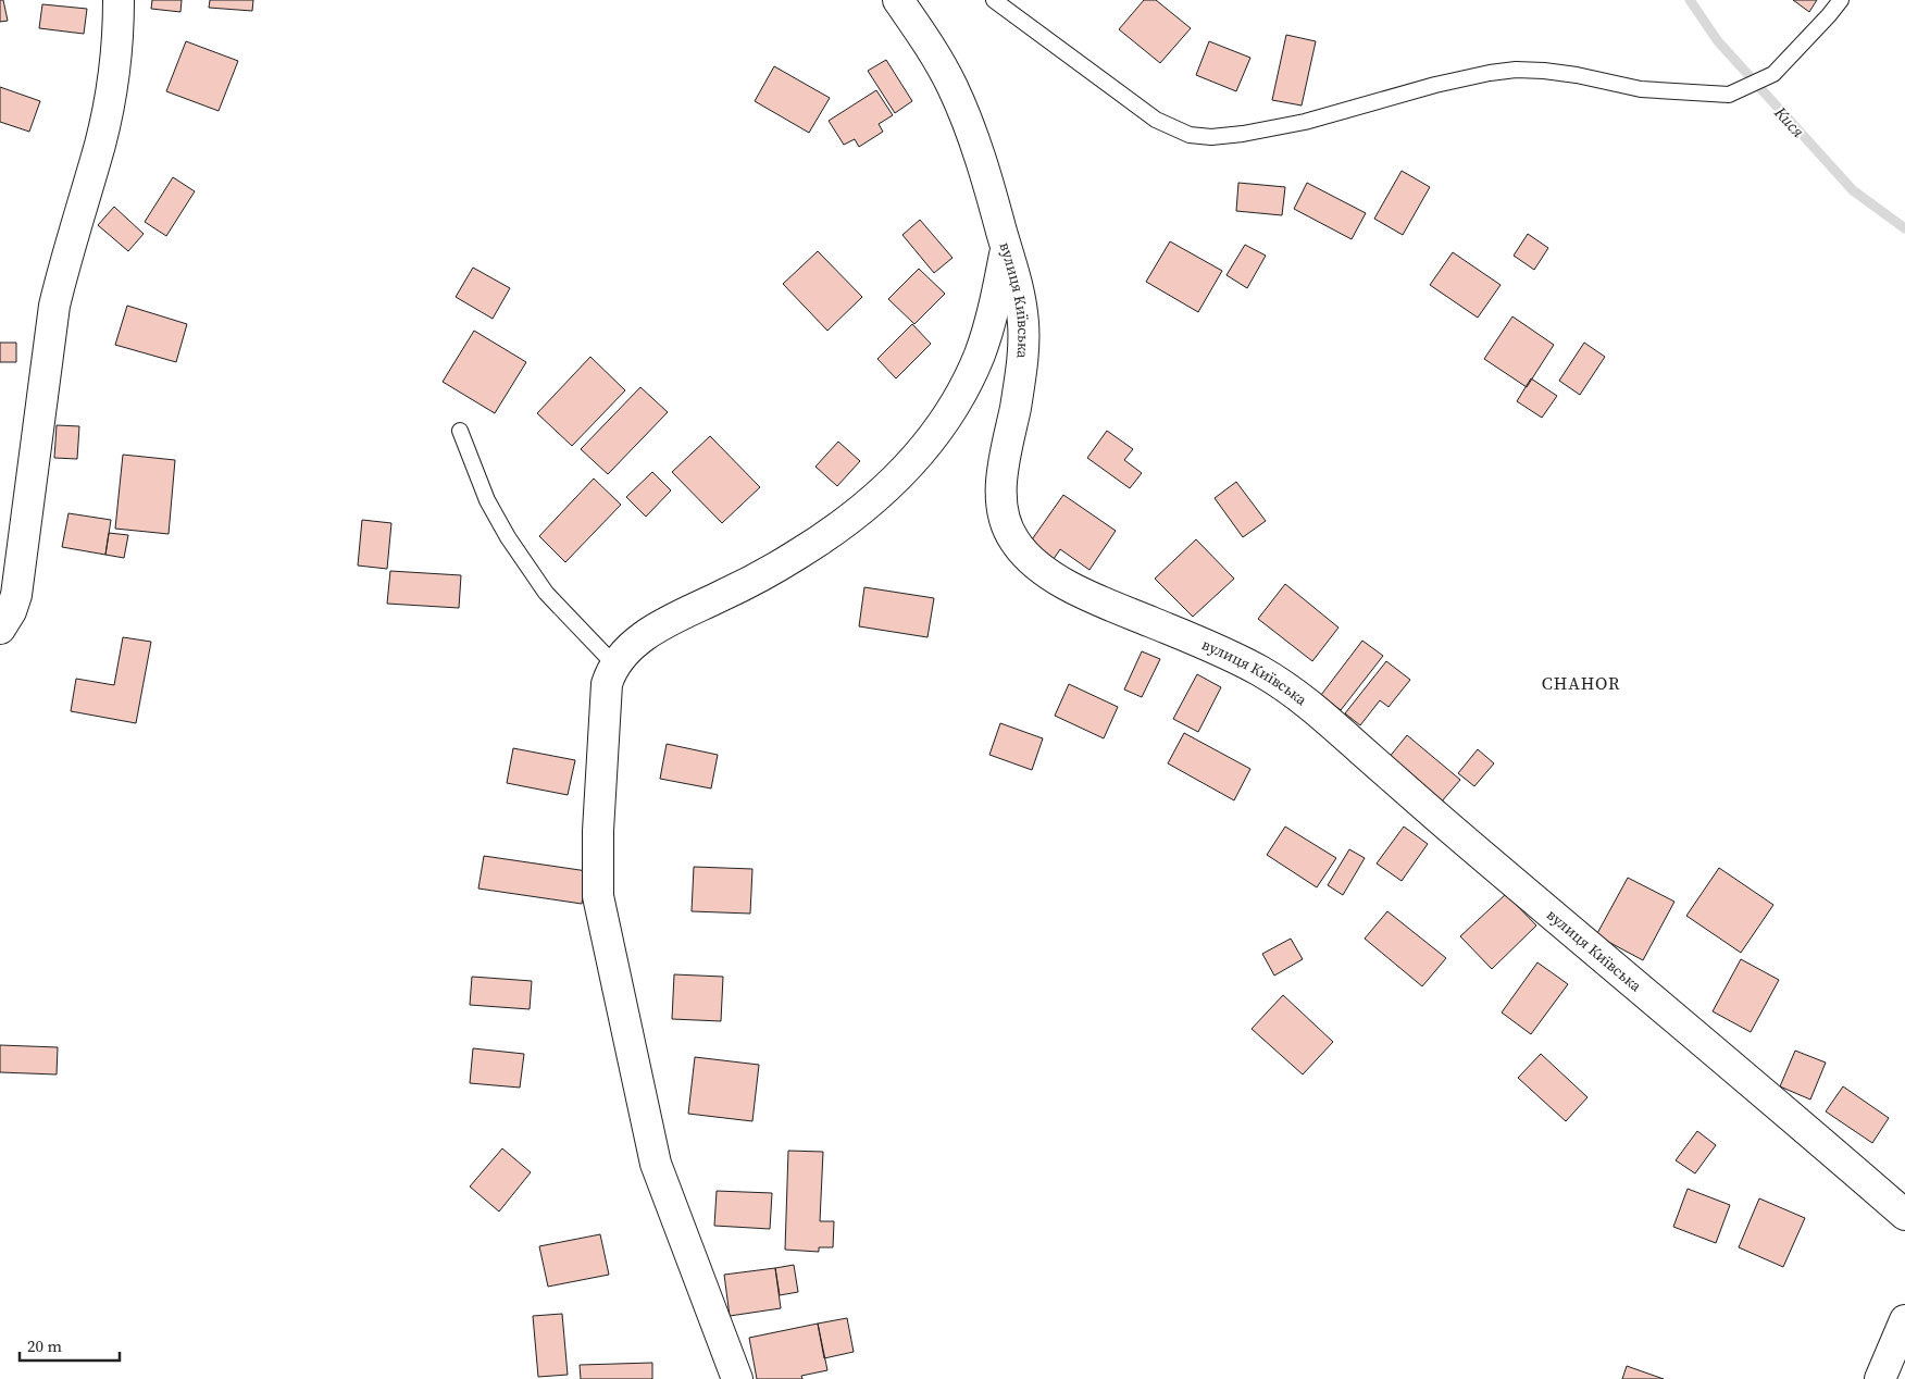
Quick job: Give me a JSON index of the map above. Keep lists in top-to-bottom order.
{
  "streets": {
    "street": ["вулиця Київська"]
  },
  "districts": ["CHAHOR"],
  "water": ["Кися"],
  "scale_bar": "20 m"
}
